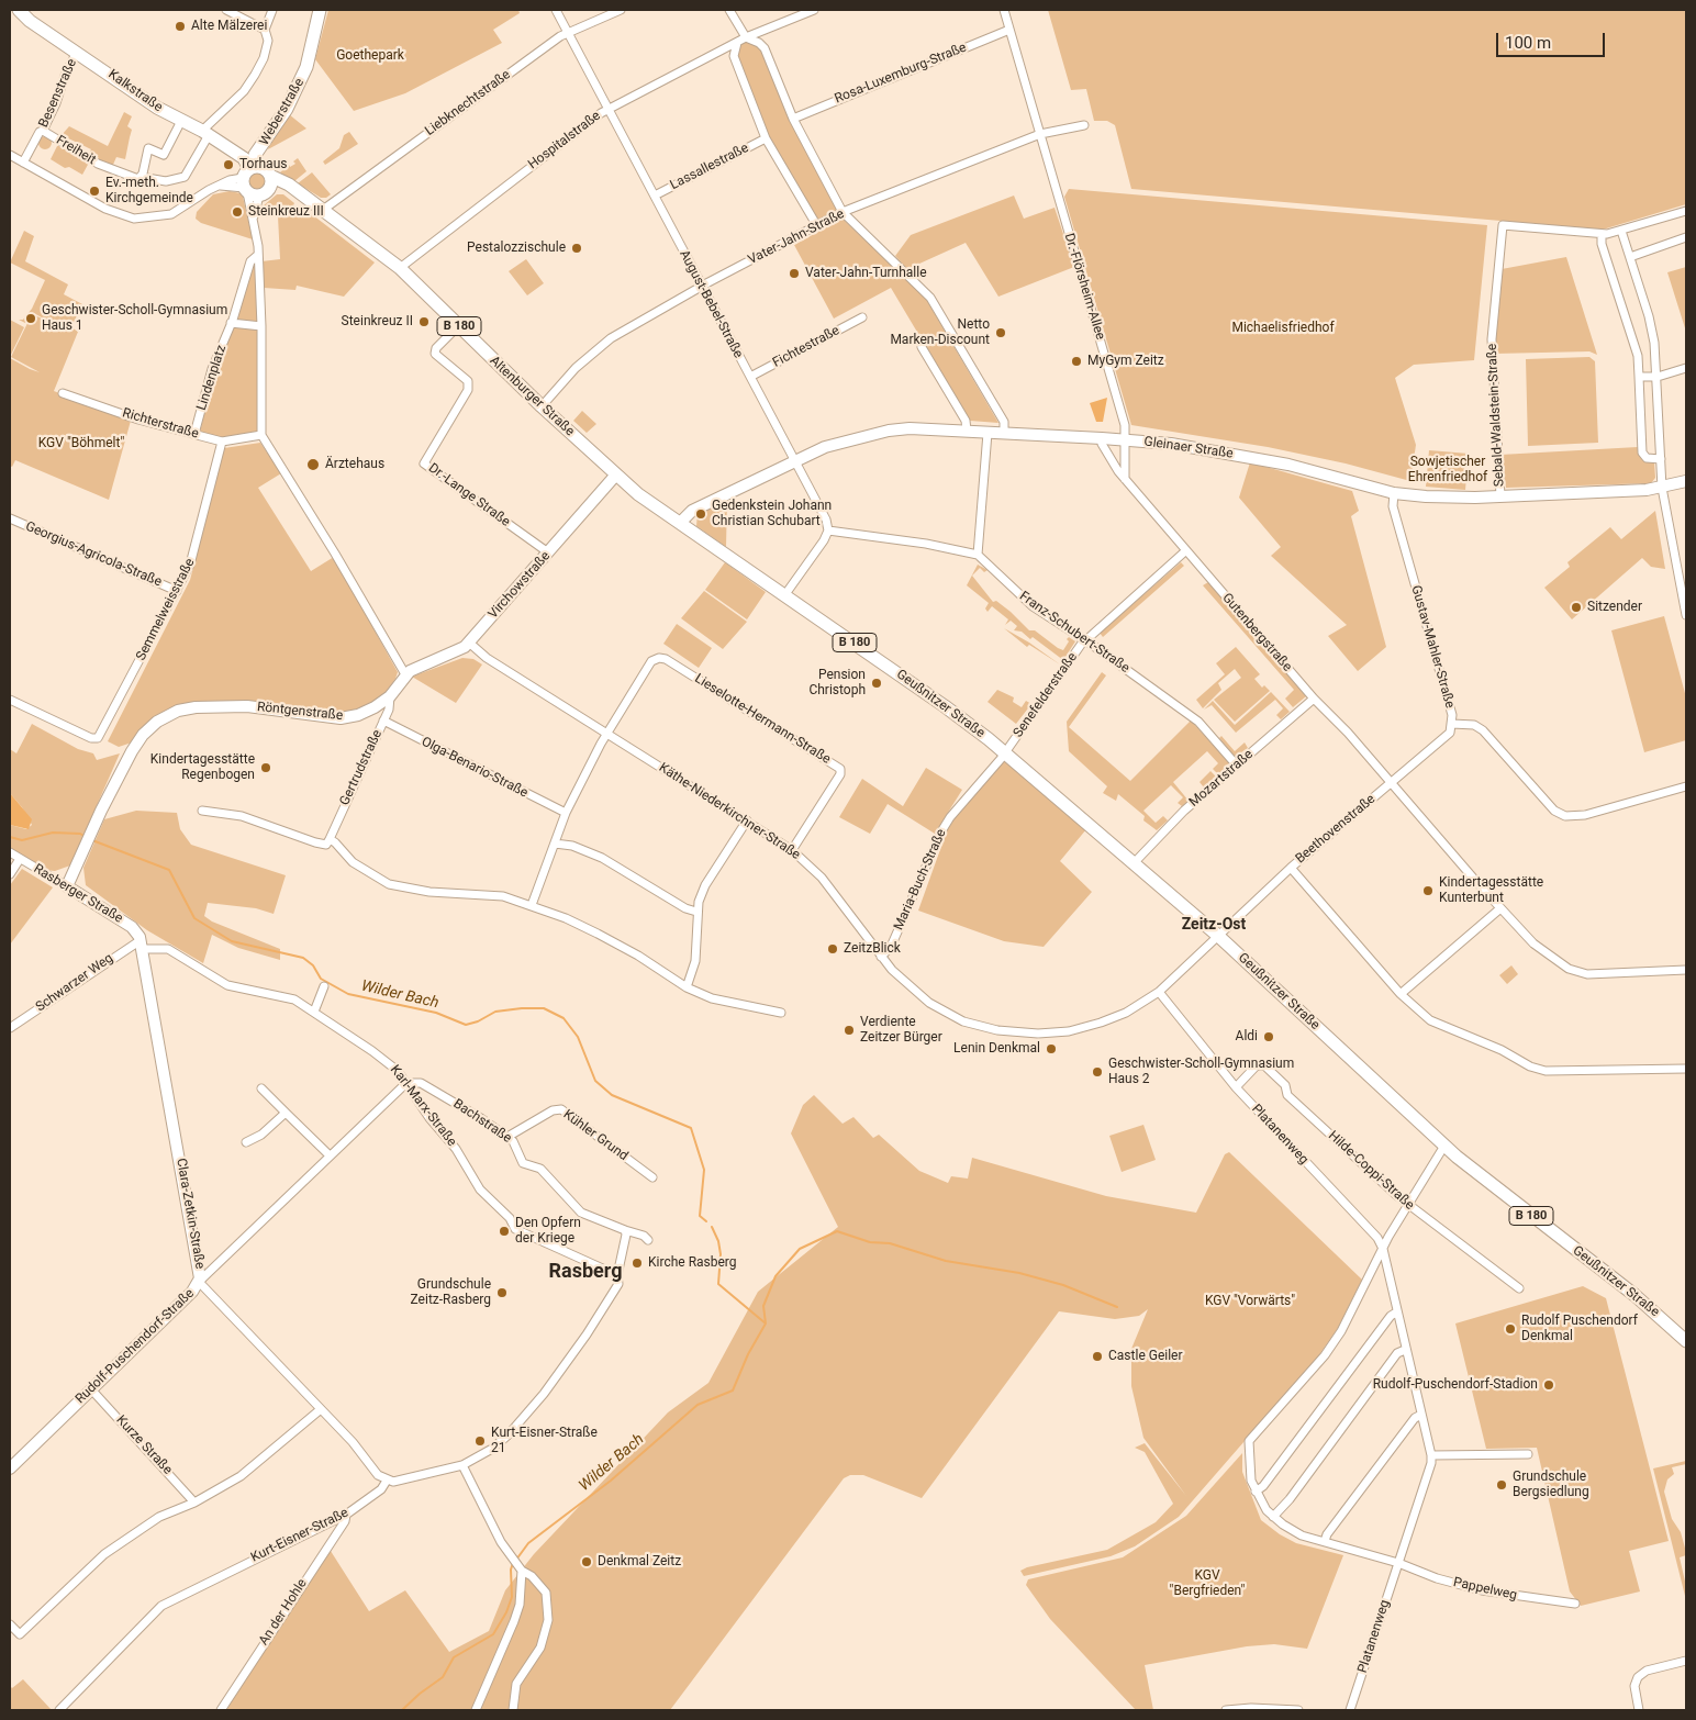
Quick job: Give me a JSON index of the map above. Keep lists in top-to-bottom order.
{
  "streets": {
    "main road": [
      "Kalkstraße",
      "Weberstraße",
      "B 180",
      "Altenburger Straße",
      "Geußnitzer Straße"
    ],
    "street": [
      "Rosa-Luxemburg-Straße",
      "Besenstraße",
      "Liebknechtstraße",
      "Hospitalstraße",
      "Freiheit",
      "Lassallestraße",
      "Vater-Jahn-Straße",
      "Dr.-Flörsheim-Allee",
      "August-Bebel-Straße",
      "Fichtestraße",
      "Lindenplatz",
      "Sebald-Waldstein-Straße",
      "Richterstraße",
      "Gleinaer Straße",
      "Dr.-Lange Straße",
      "Georgius-Agricola-Straße",
      "Virchowstraße",
      "Semmelweisstraße",
      "Franz-Schubert-Straße",
      "Gutenbergstraße",
      "Gustav-Mahler-Straße",
      "Senefelderstraße",
      "Röntgenstraße",
      "Lieselotte-Hermann-Straße",
      "Gertrudstraße",
      "Olga-Benario-Straße",
      "Mozartstraße",
      "Käthe-Niederkirchner-Straße",
      "Beethovenstraße",
      "Maria-Buch-Straße",
      "Rasberger Straße",
      "Schwarzer Weg",
      "Karl-Marx-Straße",
      "Bachstraße",
      "Platanenweg",
      "Kühler Grund",
      "Hilde-Coppi-Straße",
      "Clara-Zetkin-Straße",
      "Rudolf-Puschendorf-Straße",
      "Kurze Straße",
      "Kurt-Eisner-Straße",
      "Pappelweg",
      "An der Hohle"
    ]
  },
  "crossings": [
    ["Rosa-Luxemburg-Straße", "Dr.-Flörsheim-Allee"],
    ["Kalkstraße", "Besenstraße"],
    ["Kalkstraße", "Weberstraße"],
    ["Kalkstraße", "Freiheit"],
    ["Kalkstraße", "Lindenplatz"],
    ["Kalkstraße", "Altenburger Straße"],
    ["Besenstraße", "Freiheit"],
    ["Liebknechtstraße", "August-Bebel-Straße"],
    ["Liebknechtstraße", "Altenburger Straße"],
    ["Weberstraße", "Lindenplatz"],
    ["Weberstraße", "Altenburger Straße"],
    ["Hospitalstraße", "August-Bebel-Straße"],
    ["Hospitalstraße", "Altenburger Straße"],
    ["Lassallestraße", "August-Bebel-Straße"],
    ["Vater-Jahn-Straße", "Dr.-Flörsheim-Allee"],
    ["Vater-Jahn-Straße", "August-Bebel-Straße"],
    ["Vater-Jahn-Straße", "Altenburger Straße"],
    ["Dr.-Flörsheim-Allee", "Gleinaer Straße"],
    ["August-Bebel-Straße", "Fichtestraße"],
    ["August-Bebel-Straße", "Gleinaer Straße"],
    ["Lindenplatz", "Altenburger Straße"],
    ["Lindenplatz", "Richterstraße"],
    ["Altenburger Straße", "Gleinaer Straße"],
    ["Altenburger Straße", "Dr.-Lange Straße"],
    ["Altenburger Straße", "Virchowstraße"],
    ["Altenburger Straße", "Geußnitzer Straße"],
    ["Sebald-Waldstein-Straße", "Gleinaer Straße"],
    ["Richterstraße", "Semmelweisstraße"],
    ["Gleinaer Straße", "Gutenbergstraße"],
    ["Gleinaer Straße", "Gustav-Mahler-Straße"],
    ["Gleinaer Straße", "Geußnitzer Straße"],
    ["Dr.-Lange Straße", "Virchowstraße"],
    ["Georgius-Agricola-Straße", "Semmelweisstraße"],
    ["Virchowstraße", "Röntgenstraße"],
    ["Virchowstraße", "Käthe-Niederkirchner-Straße"],
    ["Franz-Schubert-Straße", "Senefelderstraße"],
    ["Franz-Schubert-Straße", "Mozartstraße"],
    ["Gutenbergstraße", "Senefelderstraße"],
    ["Gutenbergstraße", "Mozartstraße"],
    ["Gutenbergstraße", "Beethovenstraße"],
    ["Gustav-Mahler-Straße", "Beethovenstraße"],
    ["Senefelderstraße", "Geußnitzer Straße"],
    ["Senefelderstraße", "Maria-Buch-Straße"],
    ["Geußnitzer Straße", "Mozartstraße"],
    ["Geußnitzer Straße", "Käthe-Niederkirchner-Straße"],
    ["Geußnitzer Straße", "Beethovenstraße"],
    ["Geußnitzer Straße", "Maria-Buch-Straße"],
    ["Röntgenstraße", "Gertrudstraße"],
    ["Röntgenstraße", "Rasberger Straße"],
    ["Lieselotte-Hermann-Straße", "Käthe-Niederkirchner-Straße"],
    ["Gertrudstraße", "Olga-Benario-Straße"],
    ["Käthe-Niederkirchner-Straße", "Beethovenstraße"],
    ["Käthe-Niederkirchner-Straße", "Maria-Buch-Straße"],
    ["Käthe-Niederkirchner-Straße", "Platanenweg"],
    ["Rasberger Straße", "Schwarzer Weg"],
    ["Rasberger Straße", "Karl-Marx-Straße"],
    ["Rasberger Straße", "Clara-Zetkin-Straße"],
    ["Schwarzer Weg", "Karl-Marx-Straße"],
    ["Schwarzer Weg", "Clara-Zetkin-Straße"],
    ["Karl-Marx-Straße", "Bachstraße"],
    ["Karl-Marx-Straße", "Clara-Zetkin-Straße"],
    ["Karl-Marx-Straße", "Rudolf-Puschendorf-Straße"],
    ["Bachstraße", "Kühler Grund"],
    ["Bachstraße", "Rudolf-Puschendorf-Straße"],
    ["Platanenweg", "Hilde-Coppi-Straße"],
    ["Platanenweg", "Pappelweg"],
    ["Clara-Zetkin-Straße", "Rudolf-Puschendorf-Straße"],
    ["Clara-Zetkin-Straße", "Kurt-Eisner-Straße"],
    ["Rudolf-Puschendorf-Straße", "Kurze Straße"],
    ["Kurt-Eisner-Straße", "An der Hohle"]
  ],
  "districts": ["Zeitz-Ost", "Rasberg"],
  "water": ["Wilder Bach"],
  "parks": [
    "Goethepark",
    "Michaelisfriedhof",
    "KGV \"Böhmelt\"",
    "Sowjetischer Ehrenfriedhof",
    "KGV \"Vorwärts\"",
    "KGV \"Bergfrieden\""
  ],
  "places": [
    "Alte Mälzerei",
    "Torhaus",
    "Ev.-meth. Kirchgemeinde",
    "Steinkreuz III",
    "Pestalozzischule",
    "Vater-Jahn-Turnhalle",
    "Geschwister-Scholl-Gymnasium Haus 1",
    "Steinkreuz II",
    "Netto Marken-Discount",
    "MyGym Zeitz",
    "Ärztehaus",
    "Gedenkstein Johann Christian Schubart",
    "Sitzender",
    "Pension Christoph",
    "Kindertagesstätte Regenbogen",
    "Kindertagesstätte Kunterbunt",
    "ZeitzBlick",
    "Verdiente Zeitzer Bürger",
    "Aldi",
    "Lenin Denkmal",
    "Geschwister-Scholl-Gymnasium Haus 2",
    "Den Opfern der Kriege",
    "Kirche Rasberg",
    "Grundschule Zeitz-Rasberg",
    "Rudolf Puschendorf Denkmal",
    "Castle Geiler",
    "Rudolf-Puschendorf-Stadion",
    "Kurt-Eisner-Straße 21",
    "Grundschule Bergsiedlung",
    "Denkmal Zeitz"
  ],
  "scale_bar": "100 m"
}
